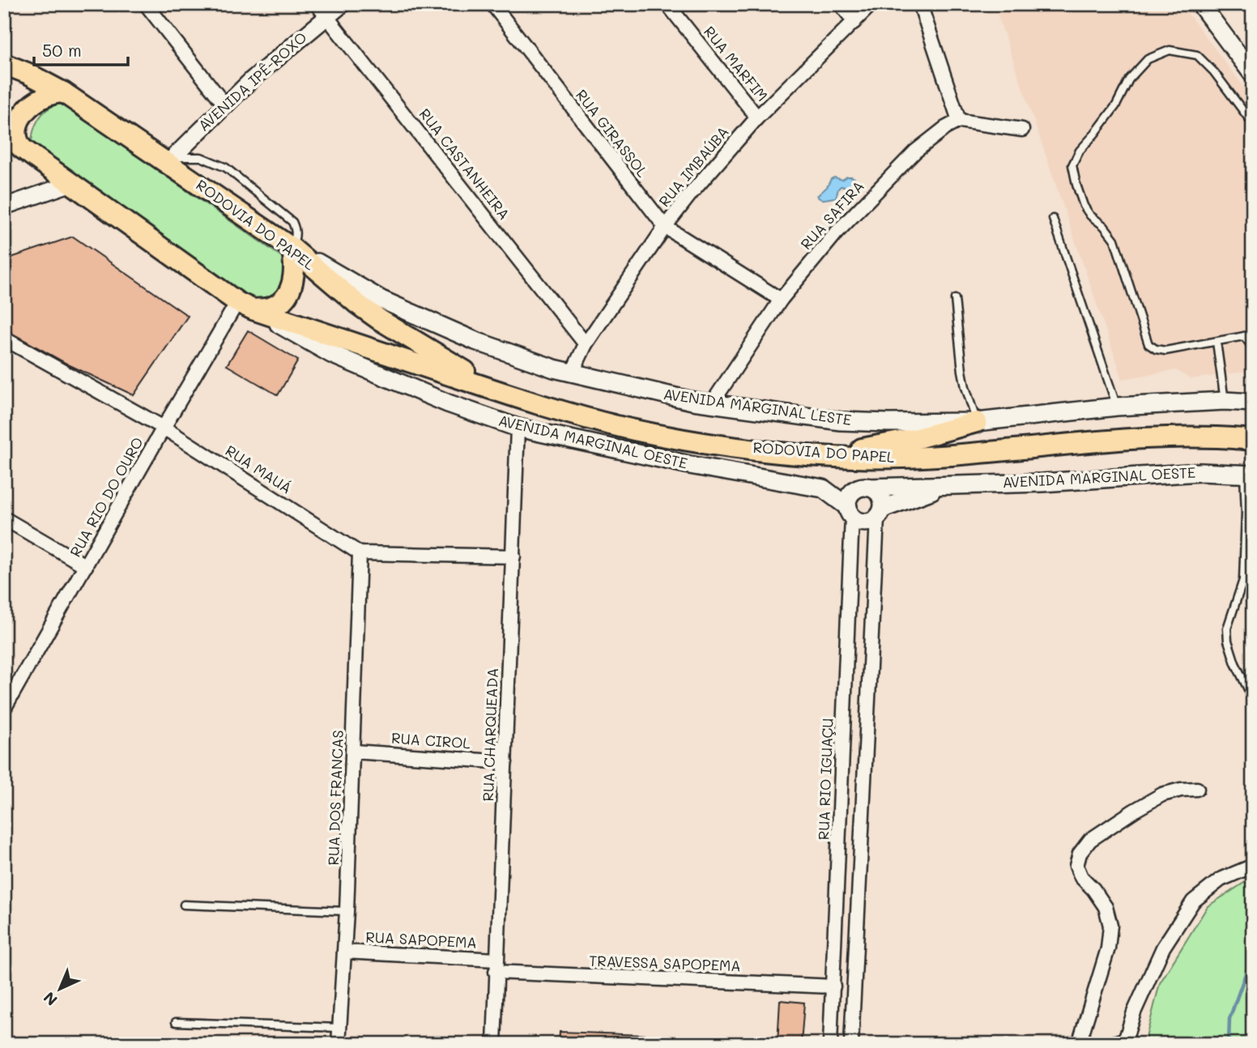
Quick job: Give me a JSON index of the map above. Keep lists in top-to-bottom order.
{
  "streets": {
    "main road": ["RODOVIA DO PAPEL", "AVENIDA MARGINAL LESTE", "AVENIDA MARGINAL OESTE"],
    "street": [
      "RUA MARFIM",
      "AVENIDA IPÊ-ROXO",
      "RUA GIRASSOL",
      "RUA CASTANHEIRA",
      "RUA IMBAÚBA",
      "RUA SAFIRA",
      "RUA MAUÁ",
      "RUA RIO DO OURO",
      "RUA CHARQUEADA",
      "RUA CIROL",
      "RUA RIO IGUAÇU",
      "RUA DOS FRANCAS",
      "RUA SAPOPEMA",
      "TRAVESSA SAPOPEMA"
    ]
  },
  "crossings": [
    ["RUA MARFIM", "RUA IMBAÚBA"],
    ["AVENIDA IPÊ-ROXO", "RUA CASTANHEIRA"],
    ["AVENIDA IPÊ-ROXO", "RODOVIA DO PAPEL"],
    ["RUA GIRASSOL", "RUA IMBAÚBA"],
    ["RUA GIRASSOL", "RUA SAFIRA"],
    ["RUA CASTANHEIRA", "RUA IMBAÚBA"],
    ["RUA IMBAÚBA", "AVENIDA MARGINAL LESTE"],
    ["RUA SAFIRA", "AVENIDA MARGINAL LESTE"],
    ["RODOVIA DO PAPEL", "AVENIDA MARGINAL LESTE"],
    ["RODOVIA DO PAPEL", "AVENIDA MARGINAL OESTE"],
    ["RODOVIA DO PAPEL", "RUA RIO DO OURO"],
    ["AVENIDA MARGINAL OESTE", "RUA RIO DO OURO"],
    ["AVENIDA MARGINAL OESTE", "RUA CHARQUEADA"],
    ["AVENIDA MARGINAL OESTE", "RUA RIO IGUAÇU"],
    ["RUA MAUÁ", "RUA RIO DO OURO"],
    ["RUA MAUÁ", "RUA DOS FRANCAS"],
    ["RUA CHARQUEADA", "RUA CIROL"],
    ["RUA CHARQUEADA", "RUA SAPOPEMA"],
    ["RUA CHARQUEADA", "TRAVESSA SAPOPEMA"],
    ["RUA CIROL", "RUA DOS FRANCAS"],
    ["RUA RIO IGUAÇU", "TRAVESSA SAPOPEMA"],
    ["RUA DOS FRANCAS", "RUA SAPOPEMA"],
    ["RUA SAPOPEMA", "TRAVESSA SAPOPEMA"]
  ],
  "scale_bar": "50 m",
  "north": "bottom left"
}
